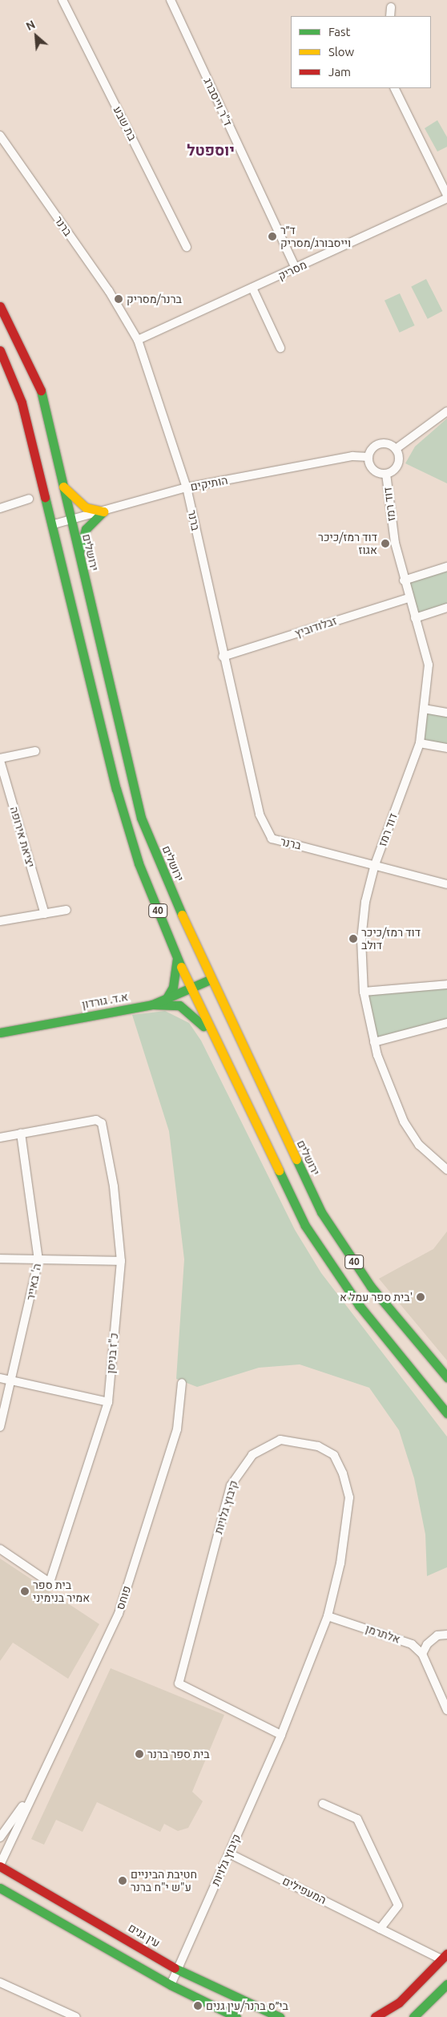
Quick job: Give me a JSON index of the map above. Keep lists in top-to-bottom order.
{
  "streets": {
    "main road": [
      "ירושלים",
      "40",
      "א.ד. גורדון",
      "עין גנים"
    ],
    "street": [
      "ד\"ר וייסברג",
      "בת שבע",
      "ברנר",
      "מסריק",
      "הותיקים",
      "דוד רמז",
      "זבלודוביץ",
      "יציאת אירופה",
      "ה' באייר",
      "כ\"ז בניסן",
      "קיבוץ גלויות",
      "פוחס",
      "אלתרמן",
      "המעפילים"
    ]
  },
  "crossings": [
    ["ד\"ר וייסברג", "מסריק"],
    ["ברנר", "מסריק"],
    ["ברנר", "הותיקים"],
    ["ברנר", "דוד רמז"],
    ["ברנר", "זבלודוביץ"],
    ["הותיקים", "דוד רמז"],
    ["הותיקים", "ירושלים"],
    ["הותיקים", "40"],
    ["דוד רמז", "זבלודוביץ"],
    ["ירושלים", "א.ד. גורדון"],
    ["40", "א.ד. גורדון"],
    ["ה' באייר", "כ\"ז בניסן"],
    ["קיבוץ גלויות", "אלתרמן"],
    ["קיבוץ גלויות", "המעפילים"],
    ["קיבוץ גלויות", "עין גנים"],
    ["פוחס", "עין גנים"]
  ],
  "districts": ["יוספטל"],
  "places": [
    "ד״ר וייסבורג/מסריק",
    "ברנר/מסריק",
    "דוד רמז/כיכר אגוז",
    "דוד רמז/כיכר דולב",
    "בית ספר עמל א'",
    "בית ספר אמיר בנימיני",
    "בית ספר ברנר",
    "חטיבת הביניים ע\"ש י\"ח ברנר",
    "בי״ס ברנר/עין גנים"
  ],
  "legend": ["Fast", "Slow", "Jam"],
  "north": "top left"
}
